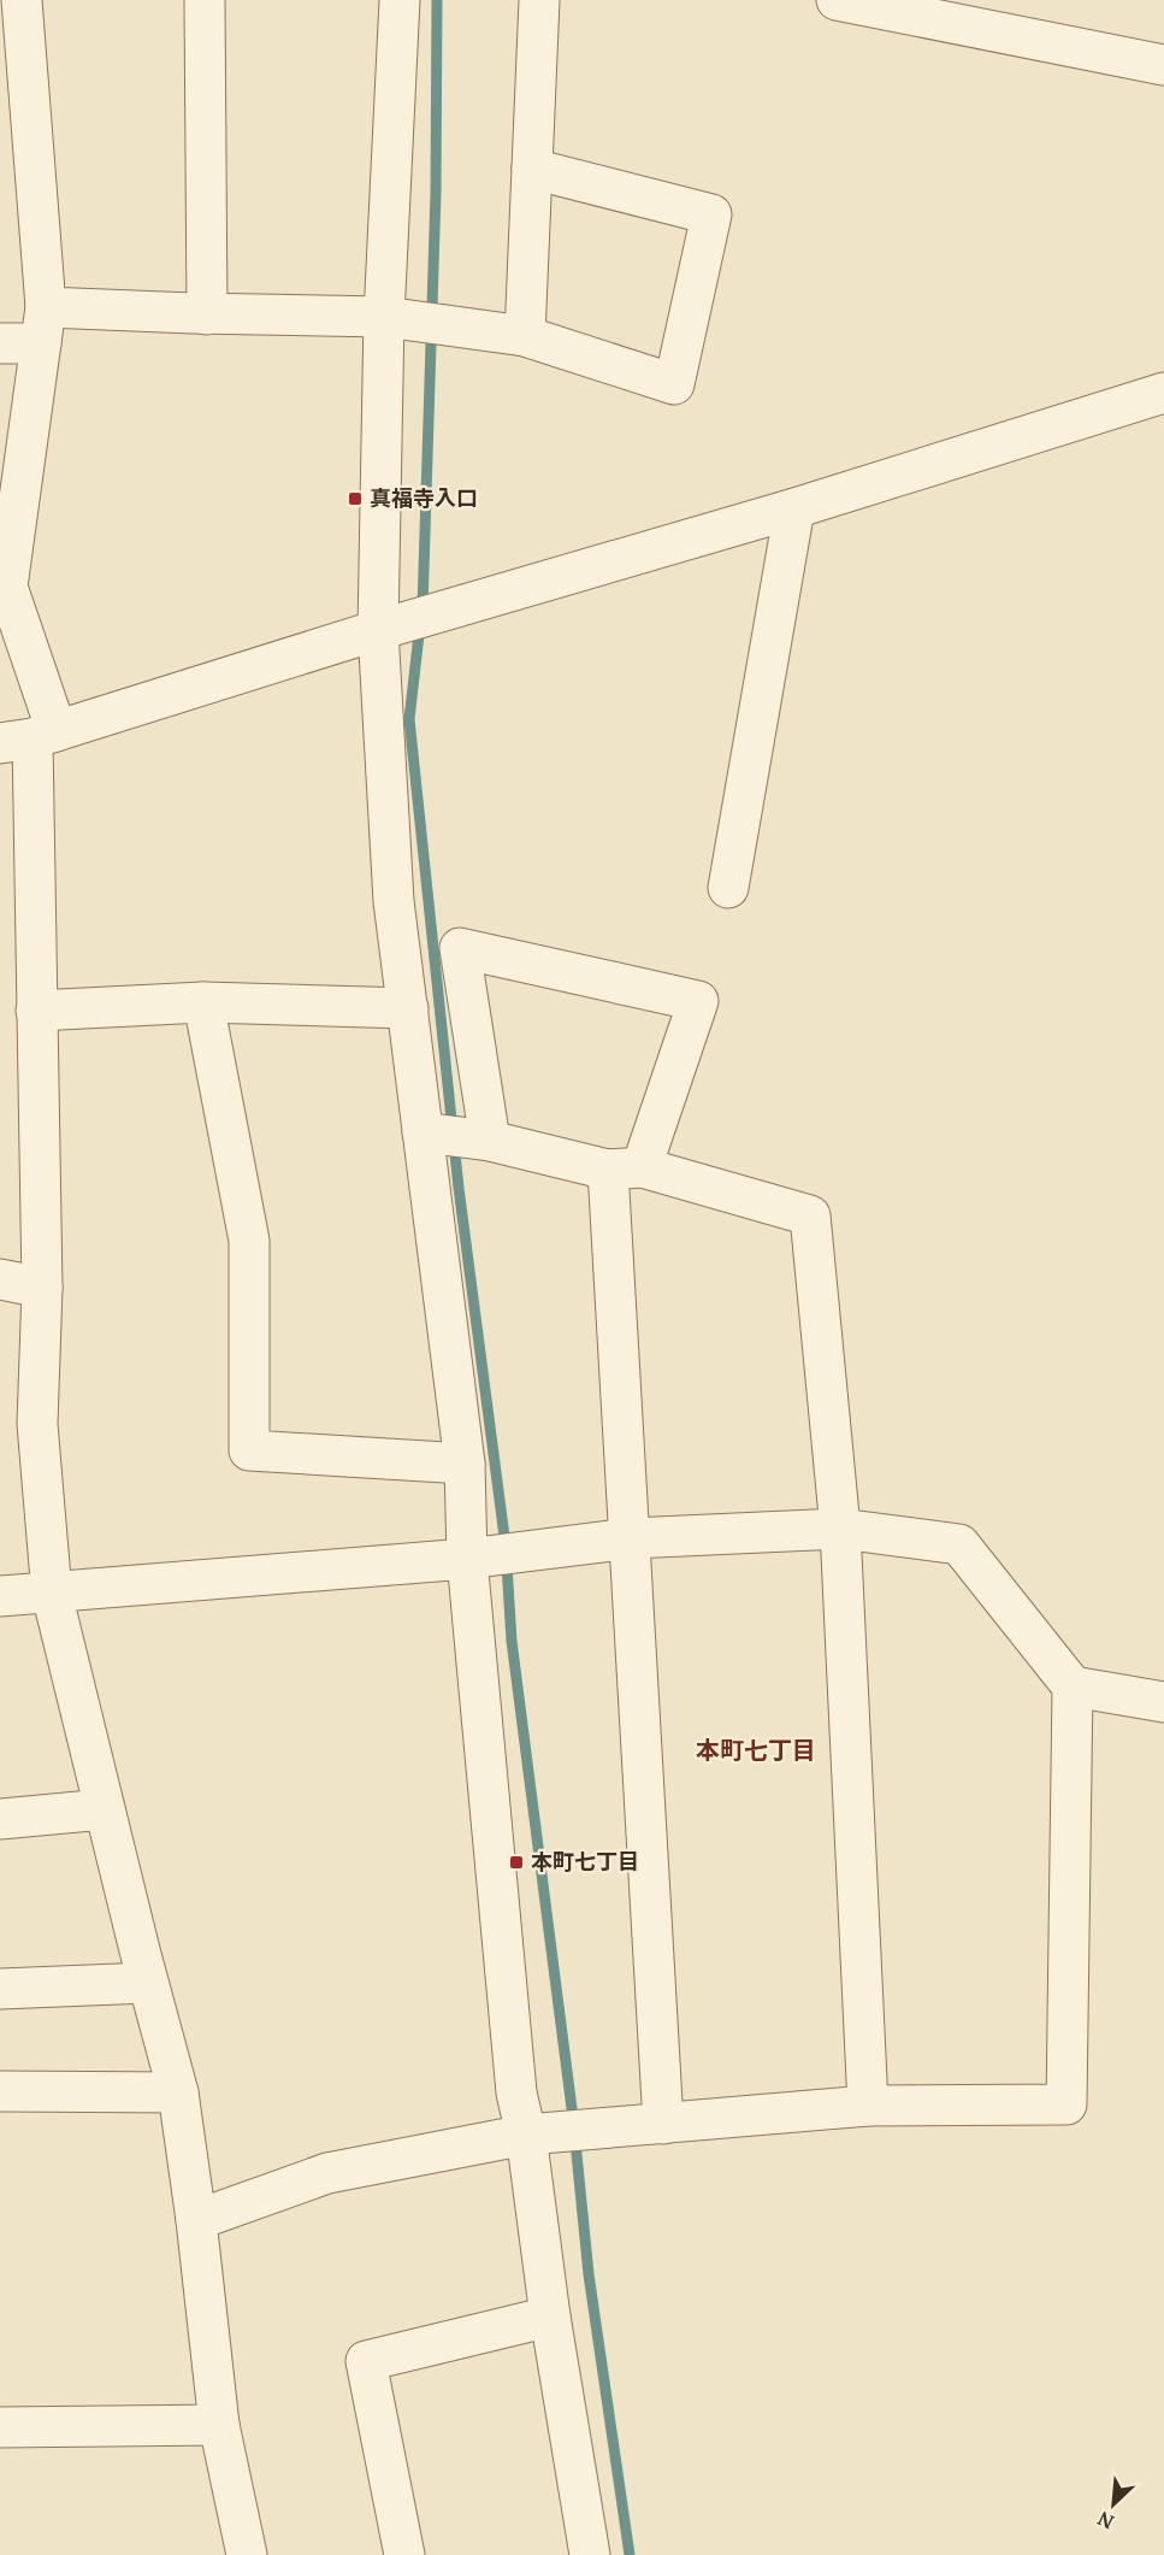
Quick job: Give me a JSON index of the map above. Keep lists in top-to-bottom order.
{
  "districts": ["本町七丁目"],
  "places": {
    "transit": ["真福寺入口", "本町七丁目"]
  },
  "north": "bottom left"
}
